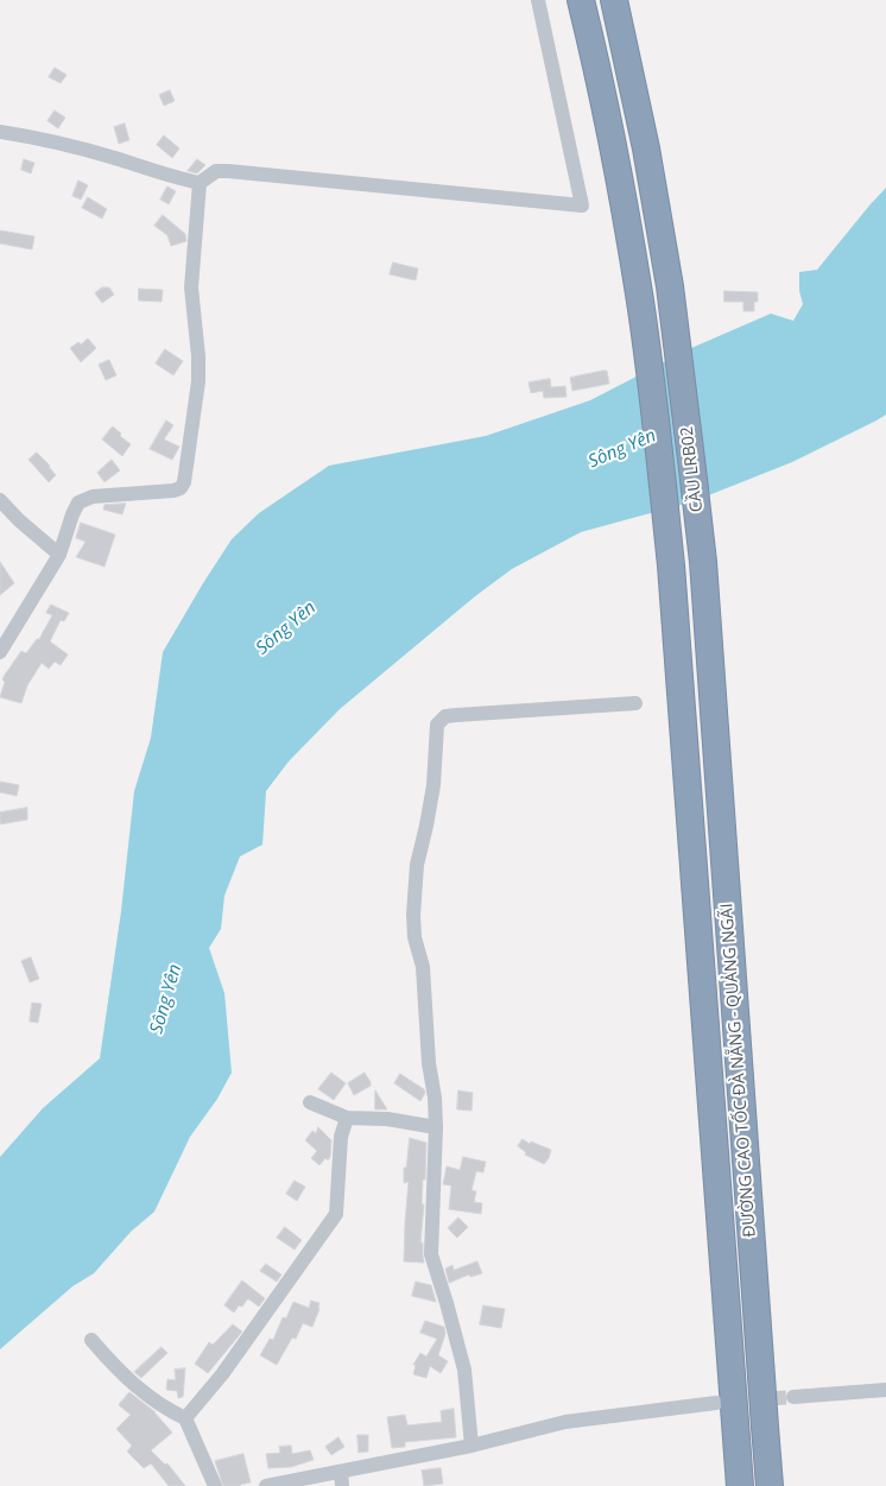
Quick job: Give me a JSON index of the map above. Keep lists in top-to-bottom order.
{
  "streets": {
    "highway": ["CẦU LRB02", "ĐƯỜNG CAO TỐC ĐÀ NẴNG - QUẢNG NGÃI"]
  },
  "crossings": [
    ["CẦU LRB02", "ĐƯỜNG CAO TỐC ĐÀ NẴNG - QUẢNG NGÃI"]
  ],
  "water": ["Sông Yên"]
}
